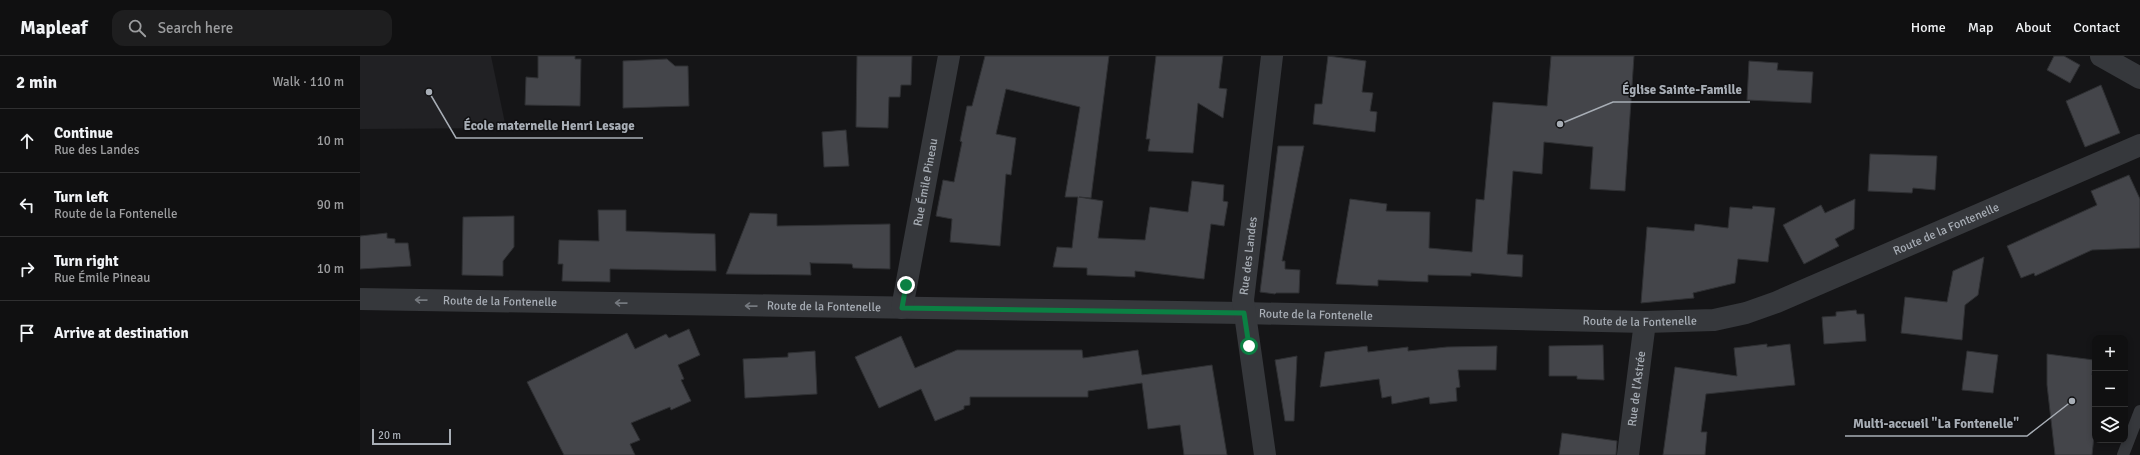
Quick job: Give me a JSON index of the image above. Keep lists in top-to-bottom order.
{
  "streets": {
    "street": [
      "Rue Émile Pineau",
      "Route de la Fontenelle",
      "Rue des Landes",
      "Rue de l'Astrée"
    ]
  },
  "crossings": [
    ["Rue Émile Pineau", "Route de la Fontenelle"],
    ["Route de la Fontenelle", "Rue des Landes"],
    ["Route de la Fontenelle", "Rue de l'Astrée"]
  ],
  "places": ["École maternelle Henri Lesage", "Église Sainte-Famille", "Multi-accueil \"La Fontenelle\""],
  "scale_bar": "20 m",
  "page": {
    "header": "Mapleaf",
    "search": "Search here",
    "nav": [
      "Home",
      "Map",
      "About",
      "Contact"
    ],
    "heading": ["2 min", "Walk · 110 m"],
    "list": [
      ["Continue", "Rue des Landes", "10 m"],
      ["Turn left", "Route de la Fontenelle", "90 m"],
      ["Turn right", "Rue Émile Pineau", "10 m"],
      "Arrive at destination"
    ],
    "map_buttons": ["+", "−"],
    "scale": "20 m"
  }
}
